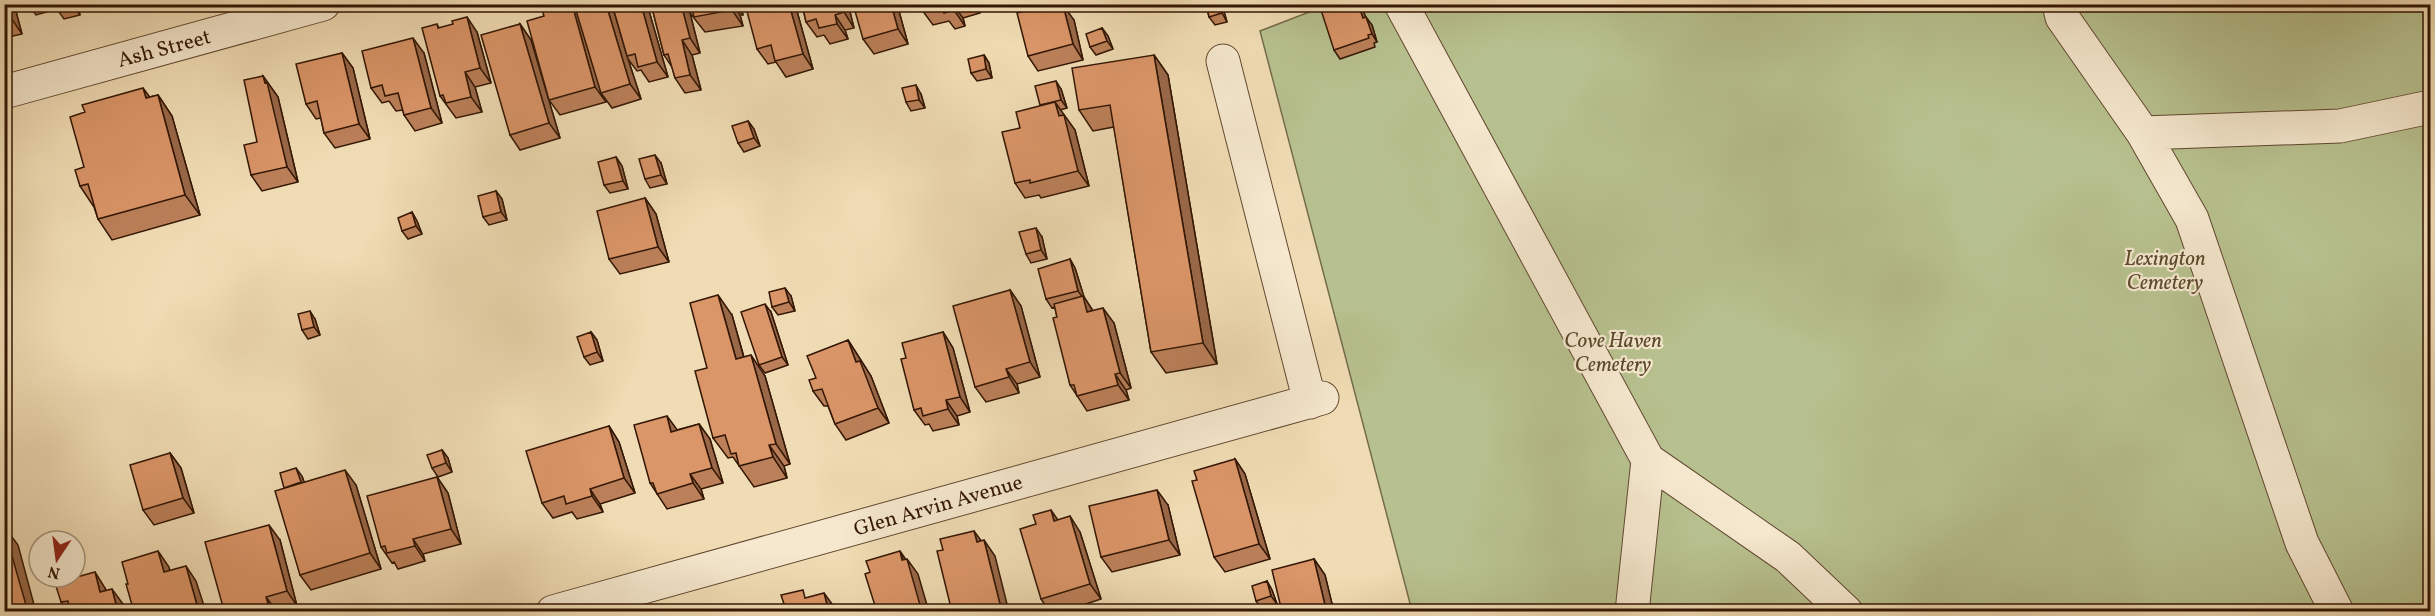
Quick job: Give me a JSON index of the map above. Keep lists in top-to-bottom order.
{
  "streets": {
    "street": ["Ash Street", "Glen Arvin Avenue"]
  },
  "parks": ["Lexington Cemetery", "Cove Haven Cemetery"],
  "north": "bottom"
}
